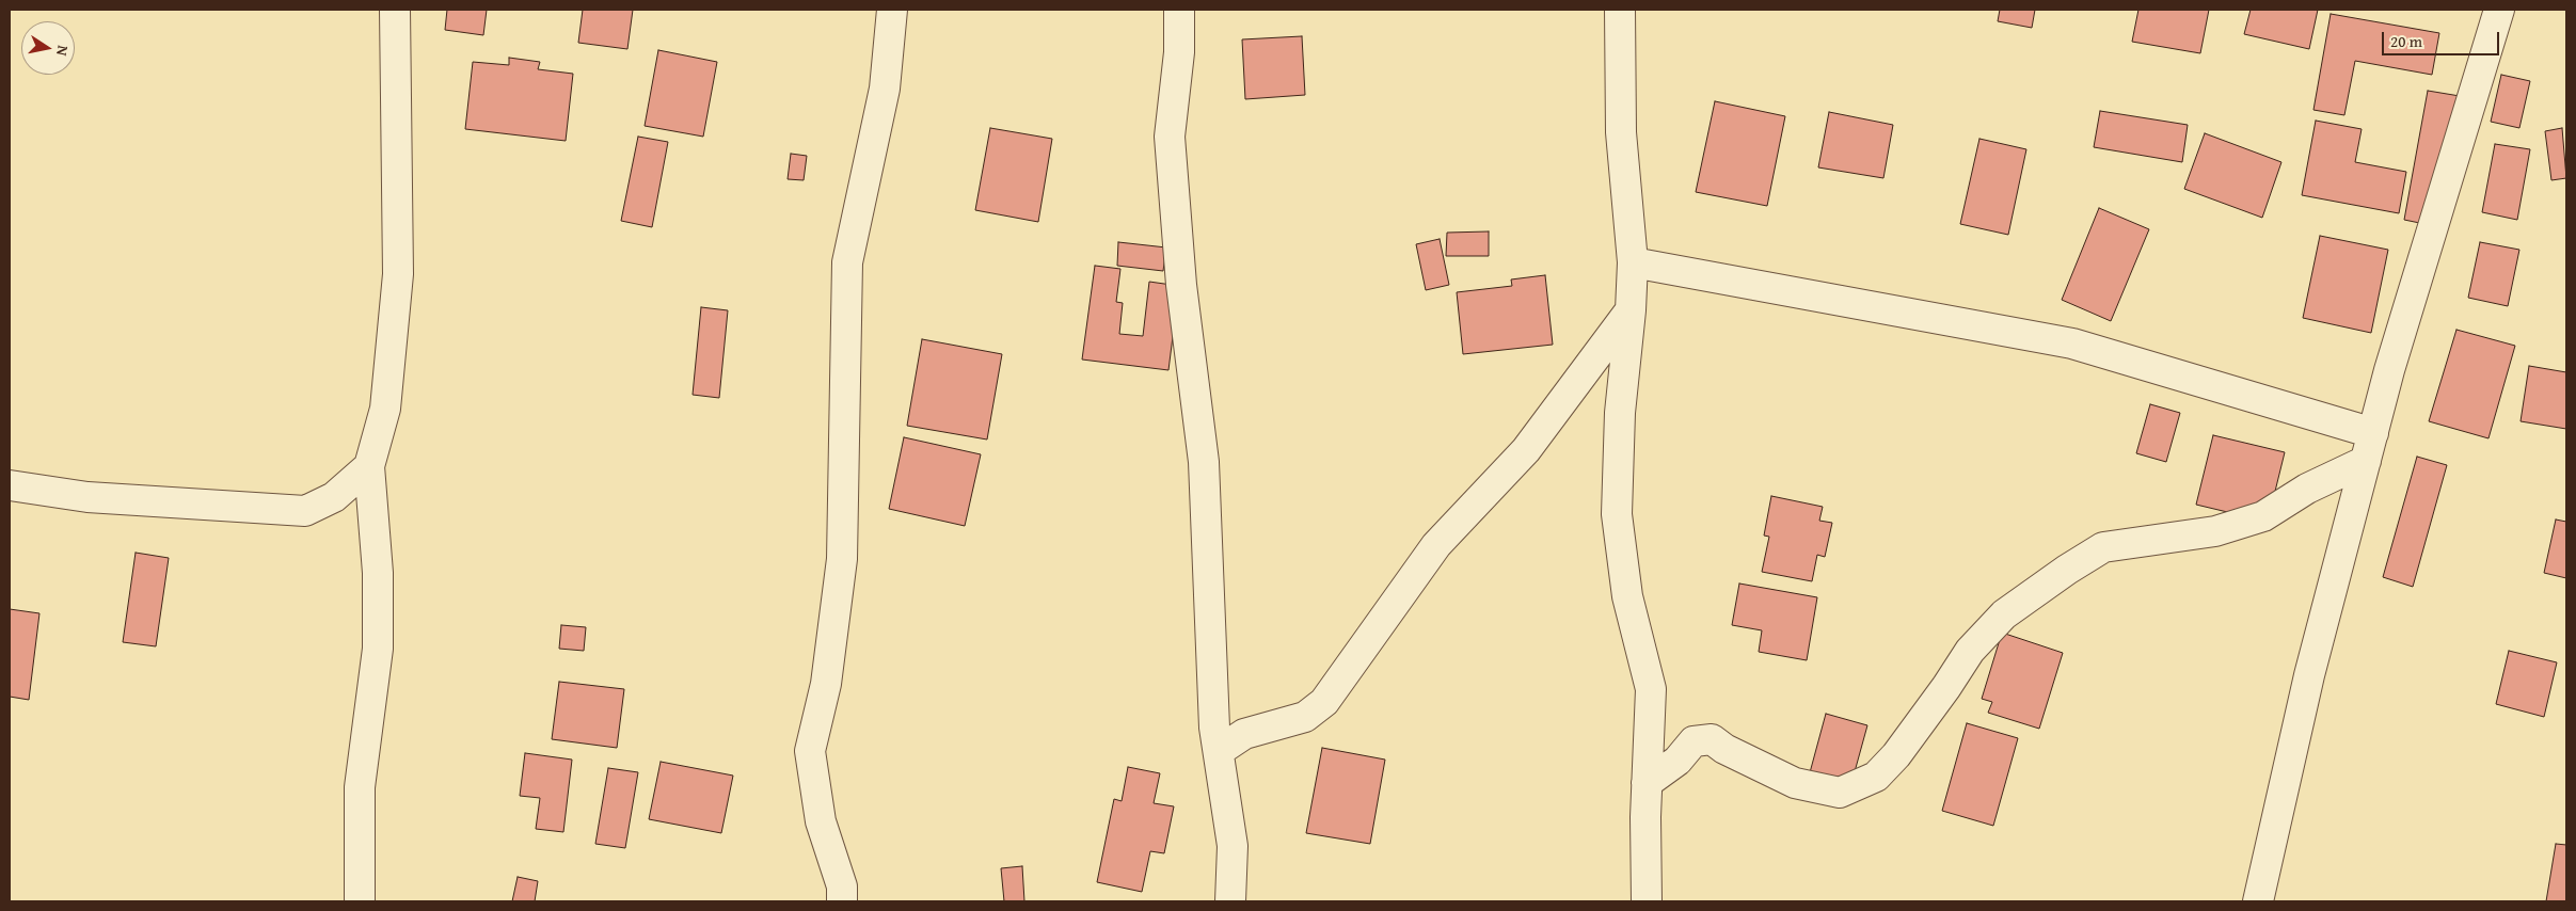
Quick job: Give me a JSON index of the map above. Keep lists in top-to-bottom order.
{
  "scale_bar": "20 m",
  "north": "right"
}
